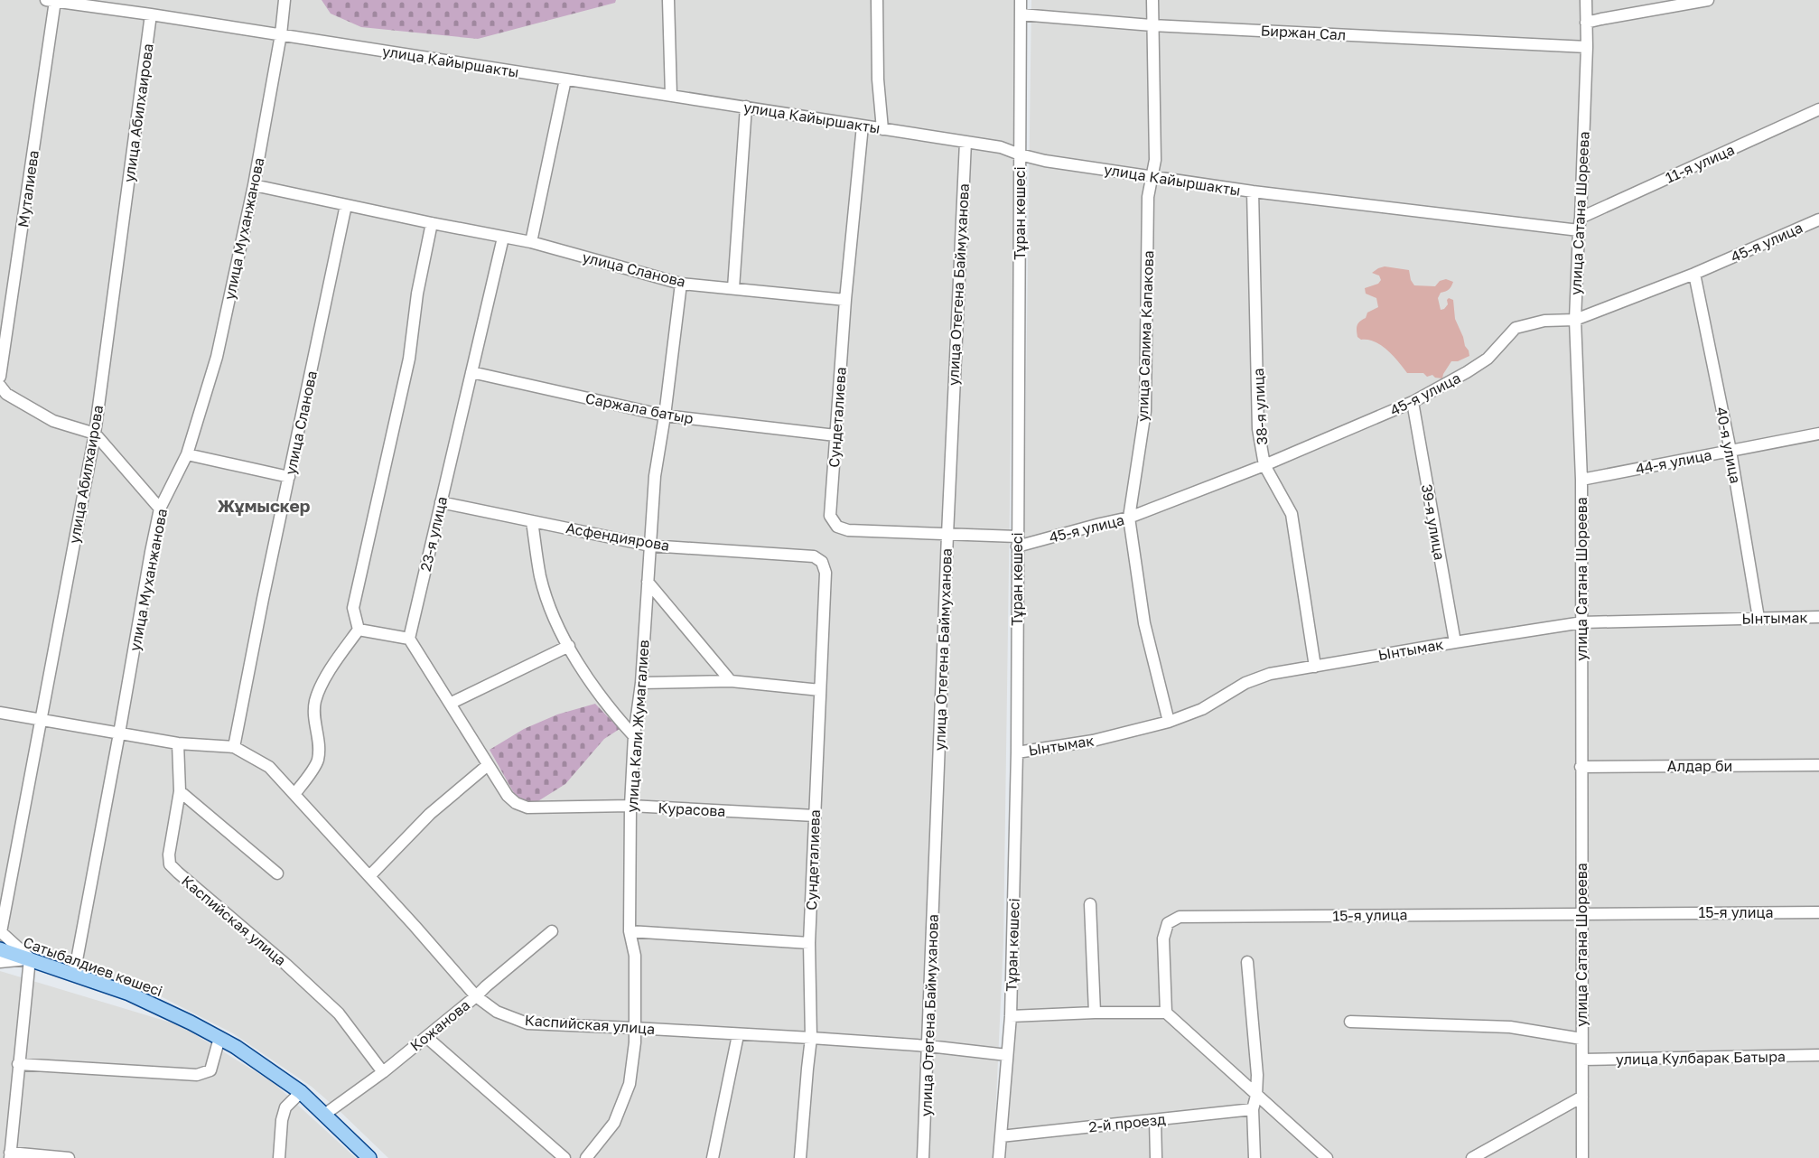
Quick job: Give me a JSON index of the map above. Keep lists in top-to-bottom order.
{
  "streets": {
    "main road": ["Сатыбалдиев көшесі"],
    "street": [
      "Биржан Сал",
      "улица Кайыршакты",
      "улица Абилхаирова",
      "11-я улица",
      "Муталиева",
      "Тұран көшесі",
      "улица Сатана Шореева",
      "улица Муханжанова",
      "45-я улица",
      "улица Сланова",
      "улица Отегена Баймуханова",
      "улица Салима Капакова",
      "38-я улица",
      "Саржала батыр",
      "Сундеталиева",
      "40-я улица",
      "44-я улица",
      "39-я улица",
      "23-я улица",
      "Асфендиярова",
      "Ынтымак",
      "улица Кали Жумагалиев",
      "Алдар би",
      "Курасова",
      "15-я улица",
      "Каспийская улица",
      "Кожанова",
      "улица Кулбарак Батыра",
      "2-й проезд"
    ]
  },
  "crossings": [
    ["Биржан Сал", "Тұран көшесі"],
    ["Биржан Сал", "улица Сатана Шореева"],
    ["Биржан Сал", "улица Салима Капакова"],
    ["улица Кайыршакты", "улица Абилхаирова"],
    ["улица Кайыршакты", "Муталиева"],
    ["улица Кайыршакты", "Тұран көшесі"],
    ["улица Кайыршакты", "улица Сатана Шореева"],
    ["улица Кайыршакты", "улица Муханжанова"],
    ["улица Кайыршакты", "улица Отегена Баймуханова"],
    ["улица Кайыршакты", "улица Салима Капакова"],
    ["улица Кайыршакты", "38-я улица"],
    ["улица Кайыршакты", "Сундеталиева"],
    ["улица Абилхаирова", "Каспийская улица"],
    ["11-я улица", "улица Сатана Шореева"],
    ["Тұран көшесі", "45-я улица"],
    ["Тұран көшесі", "Сундеталиева"],
    ["Тұран көшесі", "Ынтымак"],
    ["Тұран көшесі", "Каспийская улица"],
    ["Тұран көшесі", "2-й проезд"],
    ["улица Сатана Шореева", "45-я улица"],
    ["улица Сатана Шореева", "44-я улица"],
    ["улица Сатана Шореева", "Ынтымак"],
    ["улица Сатана Шореева", "Алдар би"],
    ["улица Сатана Шореева", "15-я улица"],
    ["улица Сатана Шореева", "улица Кулбарак Батыра"],
    ["улица Муханжанова", "улица Сланова"],
    ["улица Муханжанова", "Каспийская улица"],
    ["улица Муханжанова", "Сатыбалдиев көшесі"],
    ["45-я улица", "улица Салима Капакова"],
    ["45-я улица", "38-я улица"],
    ["45-я улица", "Сундеталиева"],
    ["45-я улица", "40-я улица"],
    ["45-я улица", "39-я улица"],
    ["улица Сланова", "Сундеталиева"],
    ["улица Сланова", "23-я улица"],
    ["улица Сланова", "улица Кали Жумагалиев"],
    ["улица Сланова", "Каспийская улица"],
    ["улица Отегена Баймуханова", "Сундеталиева"],
    ["улица Отегена Баймуханова", "Каспийская улица"],
    ["улица Салима Капакова", "Ынтымак"],
    ["38-я улица", "Ынтымак"],
    ["Саржала батыр", "Сундеталиева"],
    ["Саржала батыр", "23-я улица"],
    ["Саржала батыр", "улица Кали Жумагалиев"],
    ["Сундеталиева", "Асфендиярова"],
    ["Сундеталиева", "Курасова"],
    ["Сундеталиева", "Каспийская улица"],
    ["40-я улица", "44-я улица"],
    ["40-я улица", "Ынтымак"],
    ["39-я улица", "Ынтымак"],
    ["23-я улица", "Асфендиярова"],
    ["Асфендиярова", "улица Кали Жумагалиев"],
    ["улица Кали Жумагалиев", "Курасова"],
    ["улица Кали Жумагалиев", "Каспийская улица"],
    ["Каспийская улица", "Кожанова"],
    ["Сатыбалдиев көшесі", "Кожанова"]
  ],
  "districts": ["Жұмыскер"]
}
